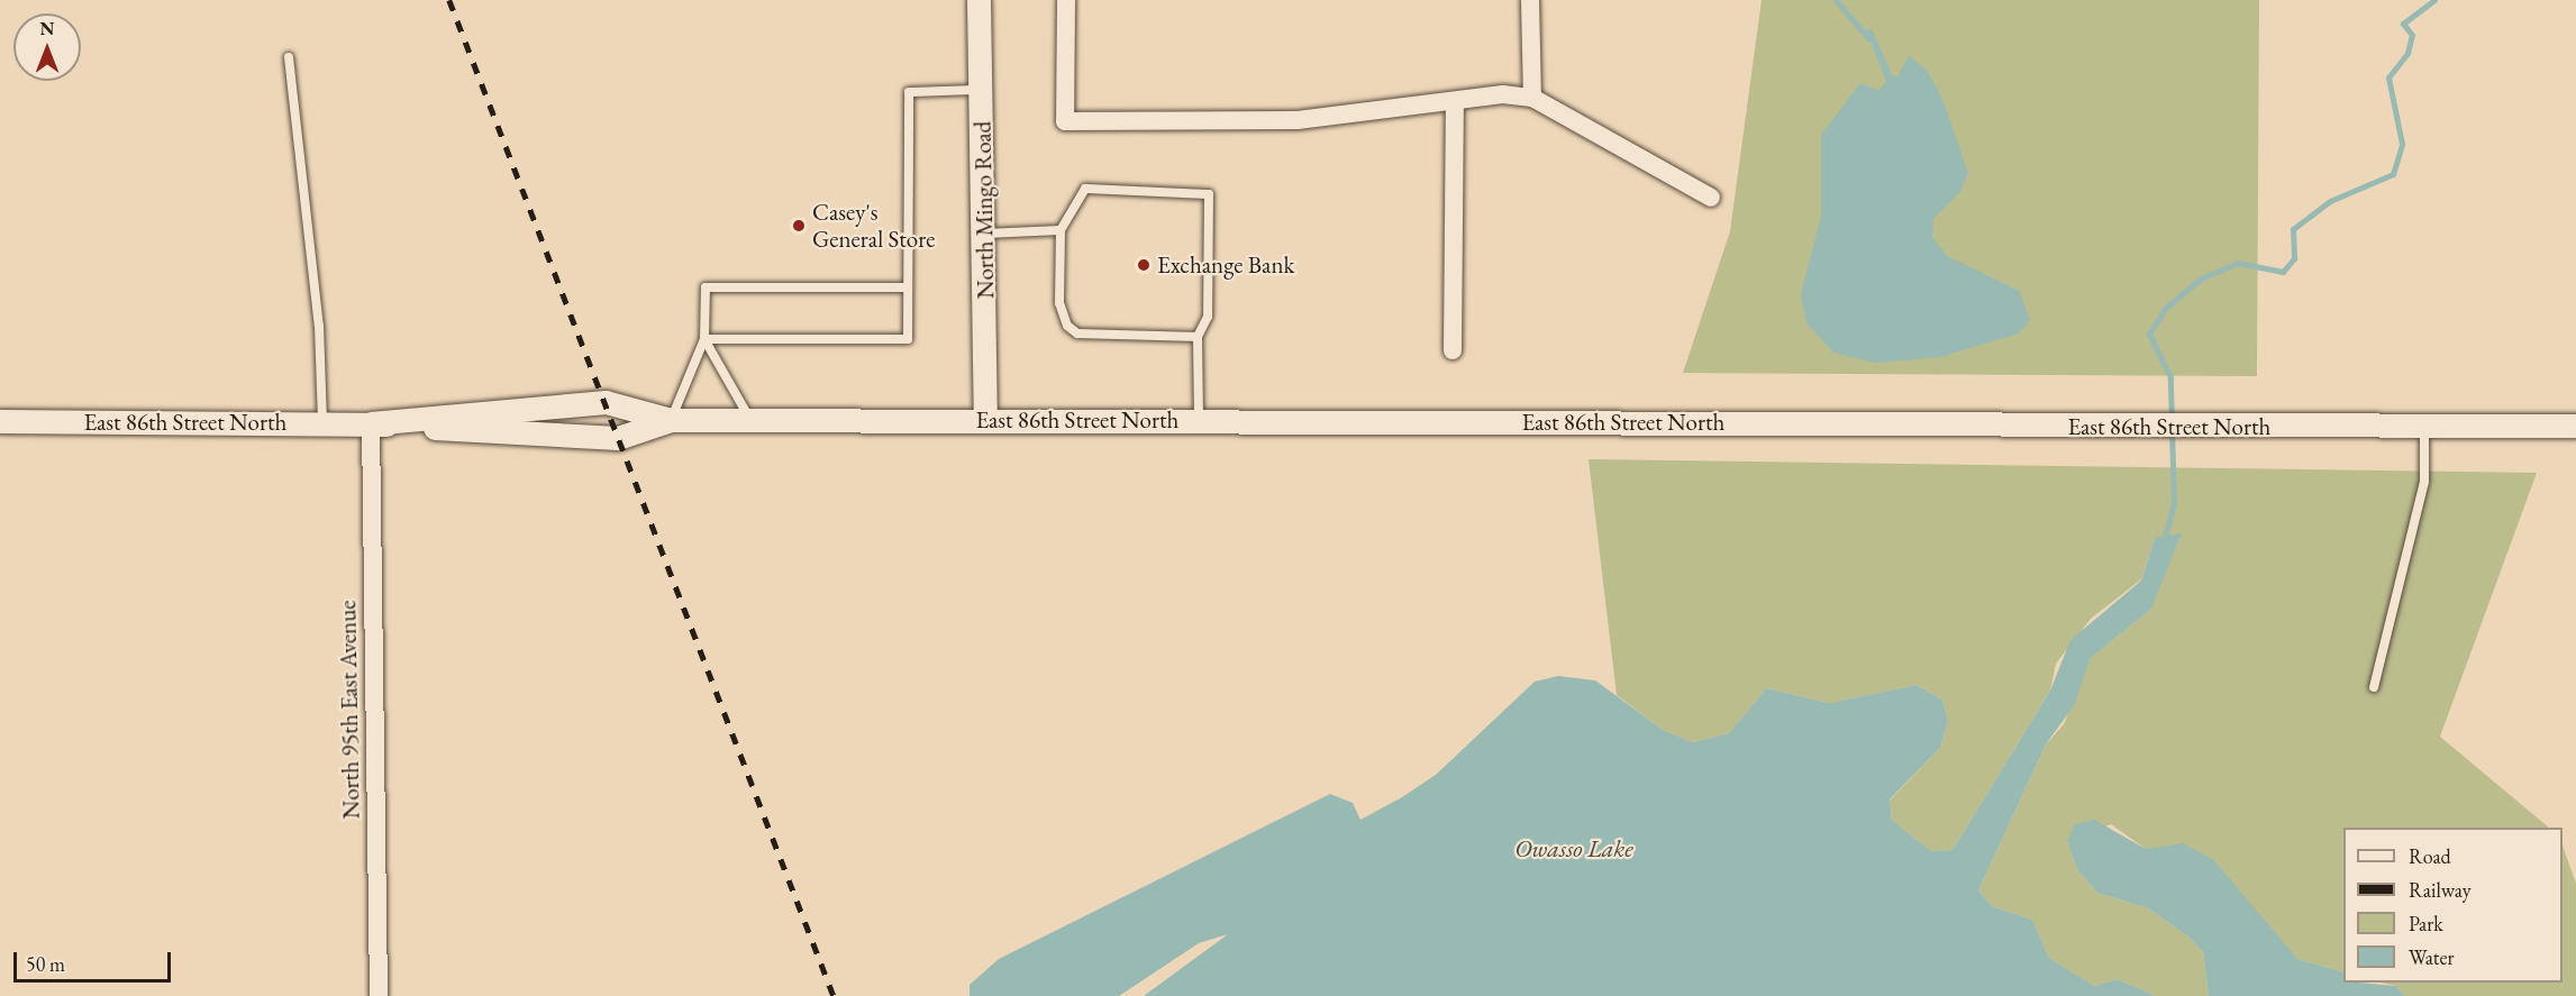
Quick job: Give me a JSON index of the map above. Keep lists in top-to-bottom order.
{
  "streets": {
    "street": ["North Mingo Road", "East 86th Street North", "North 95th East Avenue"]
  },
  "crossings": [
    ["North Mingo Road", "East 86th Street North"],
    ["East 86th Street North", "North 95th East Avenue"]
  ],
  "water": ["Owasso Lake"],
  "places": ["Casey's General Store", "Exchange Bank"],
  "legend": [
    "Road",
    "Railway",
    "Park",
    "Water"
  ],
  "scale_bar": "50 m",
  "north": "top"
}
